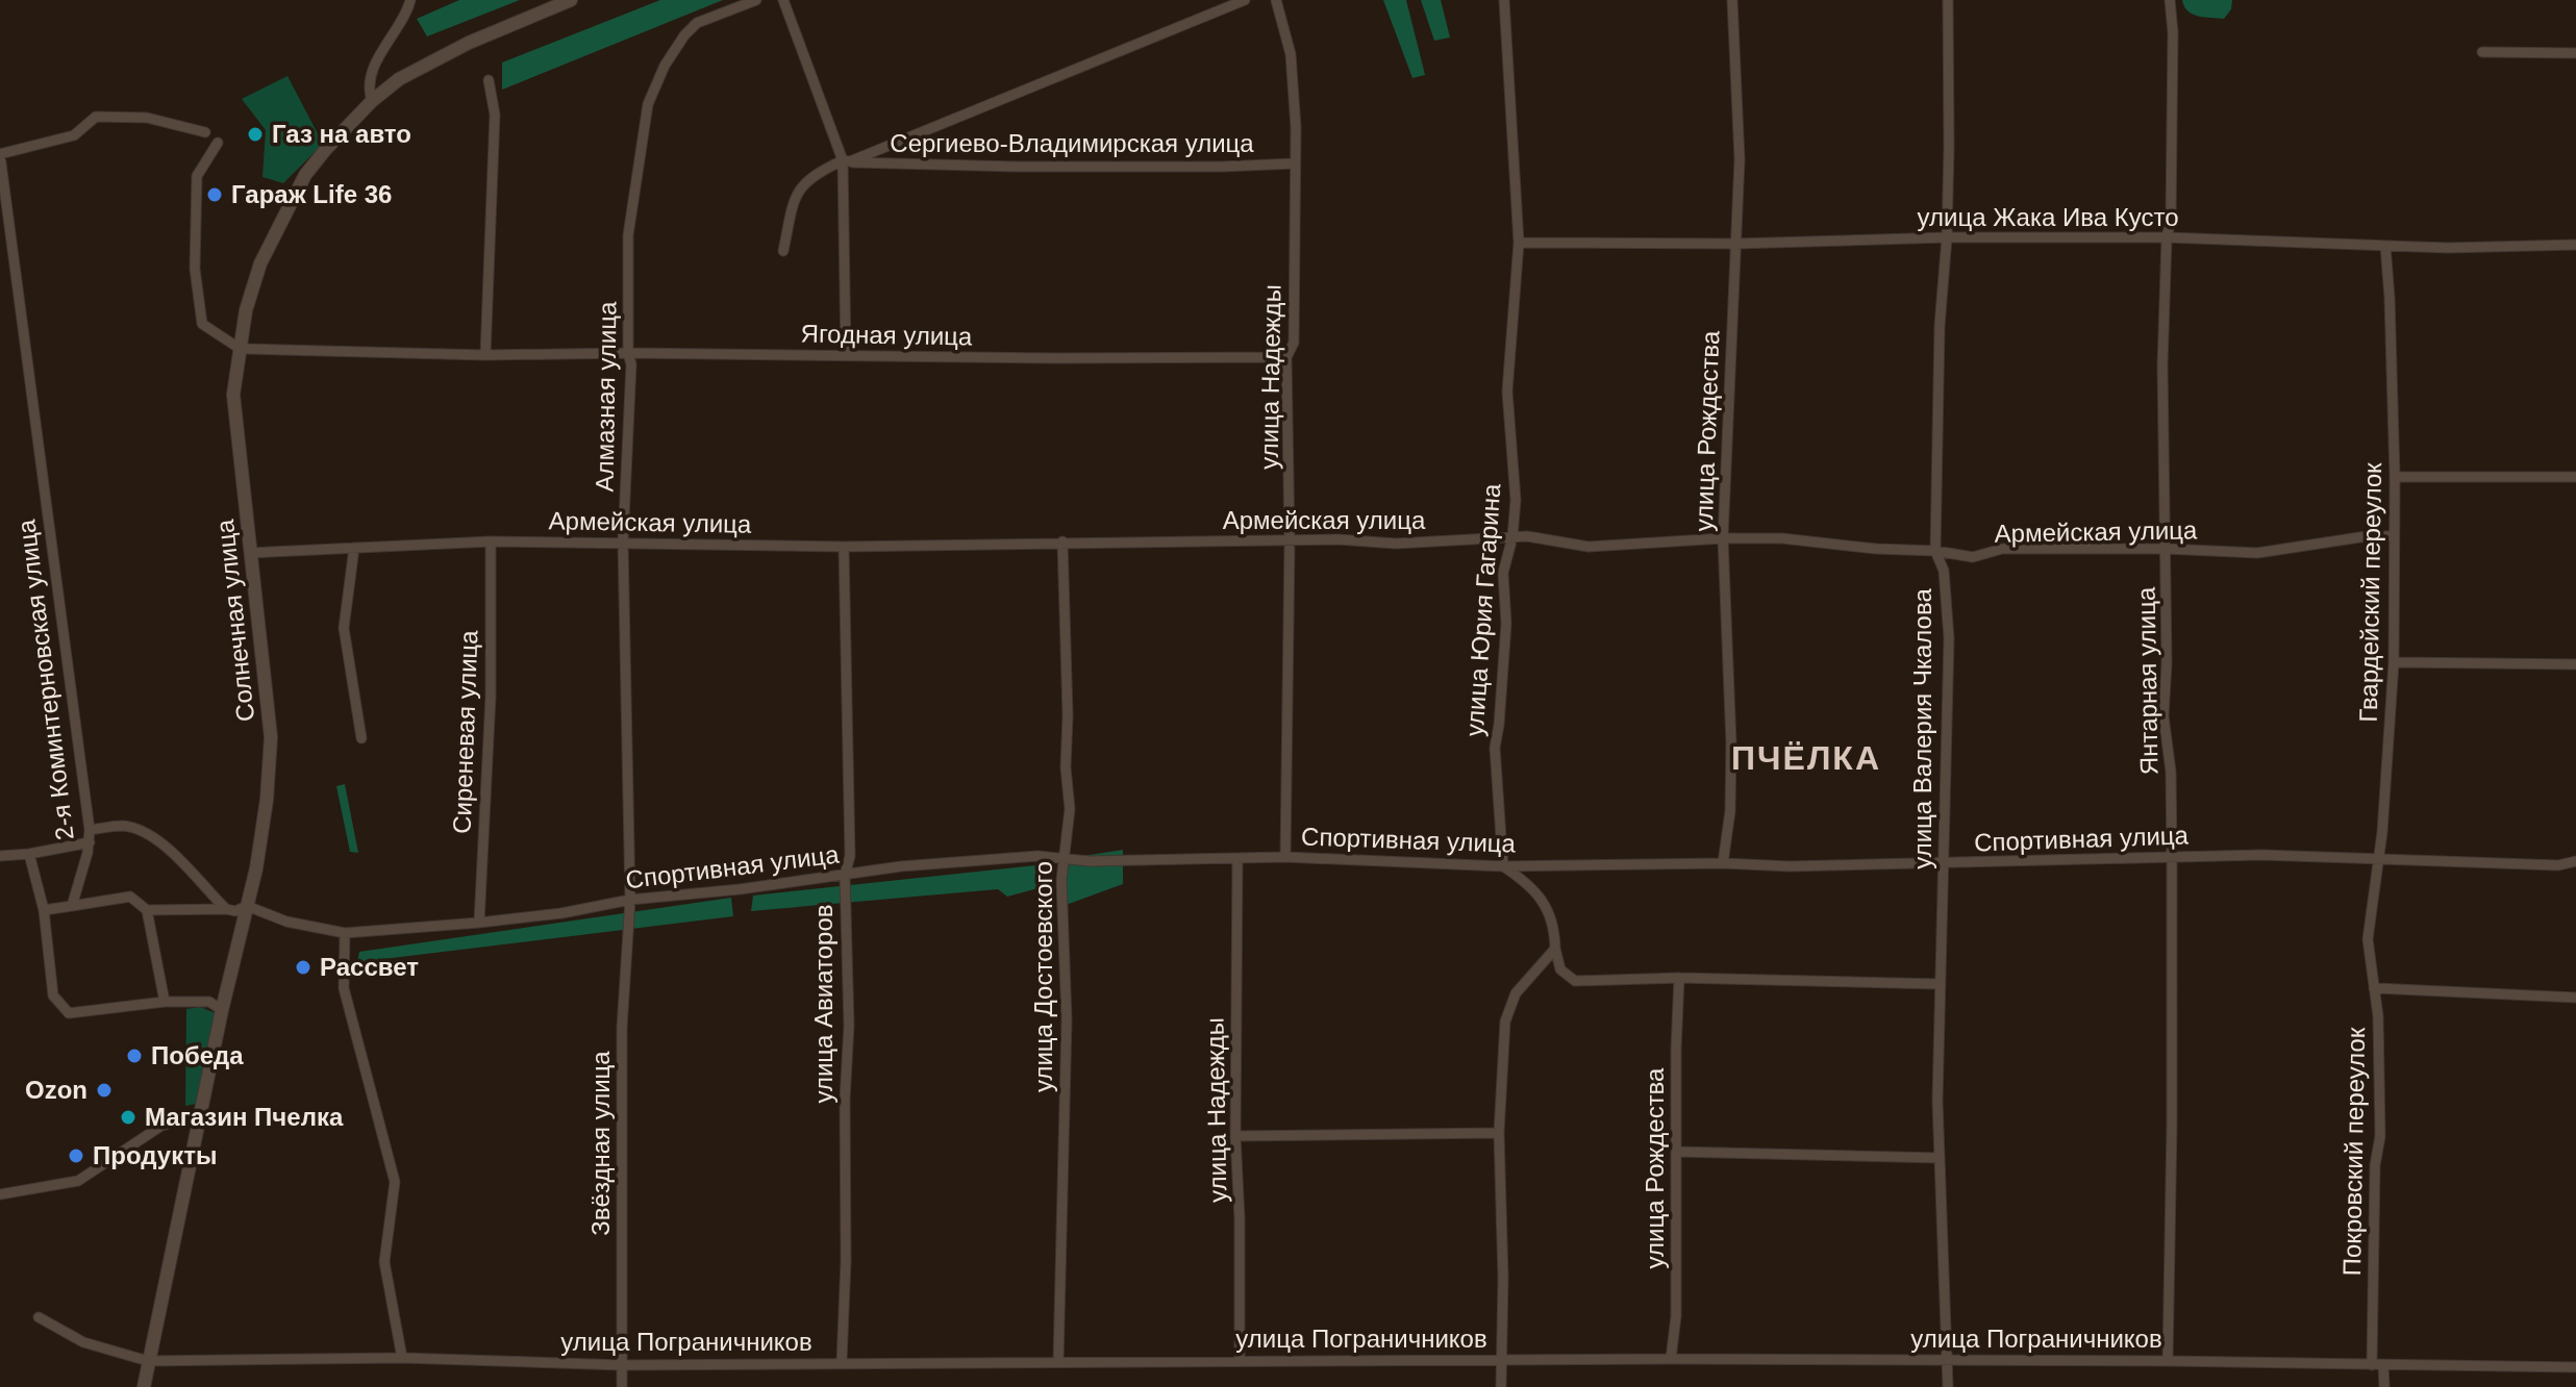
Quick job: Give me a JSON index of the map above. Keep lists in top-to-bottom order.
{
  "streets": {
    "street": [
      "Сергиево-Владимирская улица",
      "улица Жака Ива Кусто",
      "Ягодная улица",
      "улица Надежды",
      "Алмазная улица",
      "улица Рождества",
      "Армейская улица",
      "Гвардейский переулок",
      "улица Юрия Гагарина",
      "Солнечная улица",
      "2-я Коминтерновская улица",
      "Янтарная улица",
      "улица Валерия Чкалова",
      "Сиреневая улица",
      "Спортивная улица",
      "улица Достоевского",
      "улица Авиаторов",
      "Звёздная улица",
      "Покровский переулок",
      "улица Пограничников"
    ]
  },
  "crossings": [
    ["Сергиево-Владимирская улица", "улица Надежды"],
    ["улица Жака Ива Кусто", "улица Рождества"],
    ["улица Жака Ива Кусто", "Гвардейский переулок"],
    ["улица Жака Ива Кусто", "улица Юрия Гагарина"],
    ["улица Жака Ива Кусто", "Янтарная улица"],
    ["улица Жака Ива Кусто", "улица Валерия Чкалова"],
    ["Ягодная улица", "улица Надежды"],
    ["Ягодная улица", "Алмазная улица"],
    ["Ягодная улица", "Солнечная улица"],
    ["улица Надежды", "Армейская улица"],
    ["улица Надежды", "Спортивная улица"],
    ["улица Надежды", "улица Пограничников"],
    ["Алмазная улица", "Армейская улица"],
    ["Алмазная улица", "Спортивная улица"],
    ["Алмазная улица", "Звёздная улица"],
    ["улица Рождества", "Армейская улица"],
    ["улица Рождества", "Спортивная улица"],
    ["улица Рождества", "улица Пограничников"],
    ["Армейская улица", "Гвардейский переулок"],
    ["Армейская улица", "улица Юрия Гагарина"],
    ["Армейская улица", "Солнечная улица"],
    ["Армейская улица", "Янтарная улица"],
    ["Армейская улица", "улица Валерия Чкалова"],
    ["Армейская улица", "Сиреневая улица"],
    ["Армейская улица", "улица Достоевского"],
    ["Армейская улица", "улица Авиаторов"],
    ["Гвардейский переулок", "Спортивная улица"],
    ["Гвардейский переулок", "Покровский переулок"],
    ["улица Юрия Гагарина", "Спортивная улица"],
    ["Солнечная улица", "Спортивная улица"],
    ["Солнечная улица", "улица Пограничников"],
    ["Янтарная улица", "Спортивная улица"],
    ["Янтарная улица", "улица Пограничников"],
    ["улица Валерия Чкалова", "Спортивная улица"],
    ["улица Валерия Чкалова", "улица Пограничников"],
    ["Сиреневая улица", "Спортивная улица"],
    ["Спортивная улица", "улица Достоевского"],
    ["Спортивная улица", "улица Авиаторов"],
    ["Спортивная улица", "Звёздная улица"],
    ["улица Достоевского", "улица Пограничников"],
    ["улица Авиаторов", "улица Пограничников"],
    ["Звёздная улица", "улица Пограничников"],
    ["Покровский переулок", "улица Пограничников"]
  ],
  "districts": ["ПЧЁЛКА"],
  "places": [
    "Газ на авто",
    "Гараж Life 36",
    "Рассвет",
    "Победа",
    "Ozon",
    "Магазин Пчелка",
    "Продукты"
  ]
}
